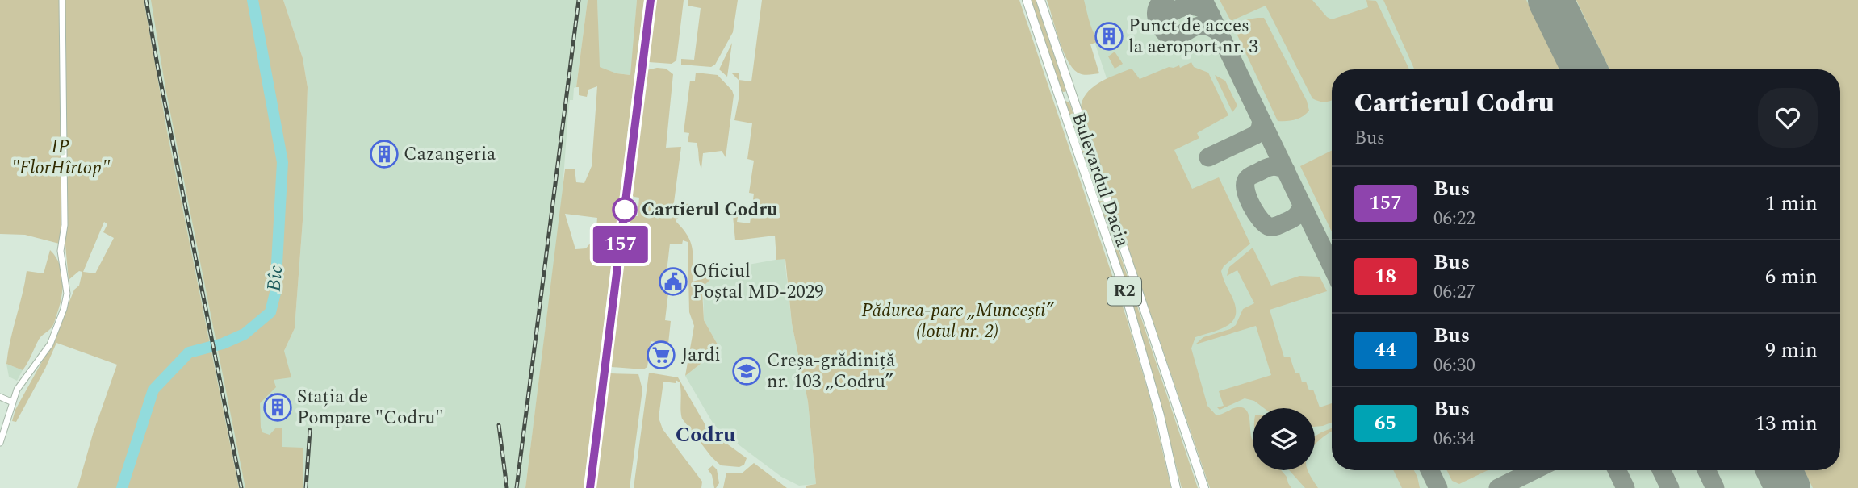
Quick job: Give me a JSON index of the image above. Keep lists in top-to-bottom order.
{
  "streets": {
    "main road": ["Bulevardul Dacia", "R2"]
  },
  "districts": ["Codru"],
  "water": ["Bîc"],
  "parks": ["IP \"FlorHîrtop\"", "Pădurea-parc „Muncești” (lotul nr. 2)"],
  "places": {
    "building": ["Punct de acces la aeroport nr. 3", "Cazangeria", "Stația de Pompare \"Codru\""],
    "other": ["Cartierul Codru"],
    "public building": ["Oficiul Poștal MD-2029"],
    "supermarket": ["Jardi"],
    "school or university": ["Creșa-grădiniță nr. 103 „Codru”"]
  },
  "lines": ["bus line 157"],
  "page": {
    "on_map": "157",
    "heading": ["Cartierul Codru", "Bus"],
    "list": [
      {
        "mark": "157",
        "name": "Bus",
        "note": "06:22",
        "value": "1 min"
      },
      {
        "mark": "18",
        "name": "Bus",
        "note": "06:27",
        "value": "6 min"
      },
      {
        "mark": "44",
        "name": "Bus",
        "note": "06:30",
        "value": "9 min"
      },
      {
        "mark": "65",
        "name": "Bus",
        "note": "06:34",
        "value": "13 min"
      }
    ]
  }
}
